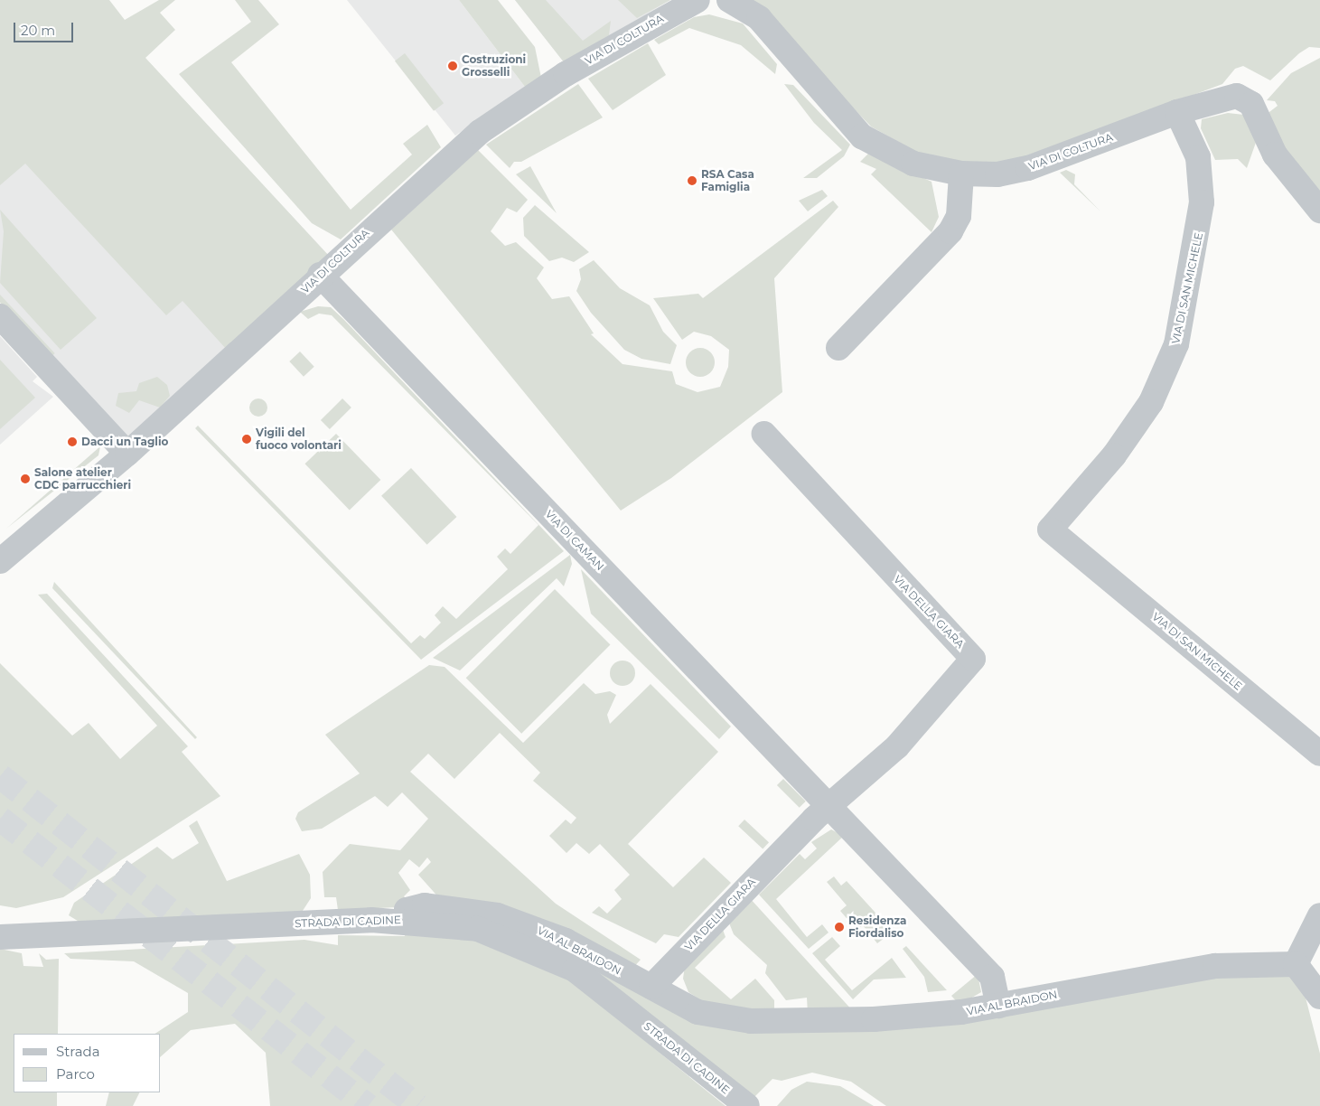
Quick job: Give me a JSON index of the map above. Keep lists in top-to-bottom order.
{
  "streets": {
    "street": [
      "VIA DI COLTURA",
      "VIA DI SAN MICHELE",
      "VIA DI CAMAN",
      "VIA DELLA GIARA",
      "STRADA DI CADINE",
      "VIA AL BRAIDON"
    ]
  },
  "crossings": [
    ["VIA DI COLTURA", "VIA DI SAN MICHELE"],
    ["VIA DI COLTURA", "VIA DI CAMAN"],
    ["VIA DI CAMAN", "VIA DELLA GIARA"],
    ["VIA DELLA GIARA", "VIA AL BRAIDON"],
    ["STRADA DI CADINE", "VIA AL BRAIDON"]
  ],
  "places": [
    "Costruzioni Grosselli",
    "RSA Casa Famiglia",
    "Vigili del fuoco volontari",
    "Dacci un Taglio",
    "Salone atelier CDC parrucchieri",
    "Residenza Fiordaliso"
  ],
  "legend": ["Strada", "Parco"],
  "scale_bar": "20 m"
}
